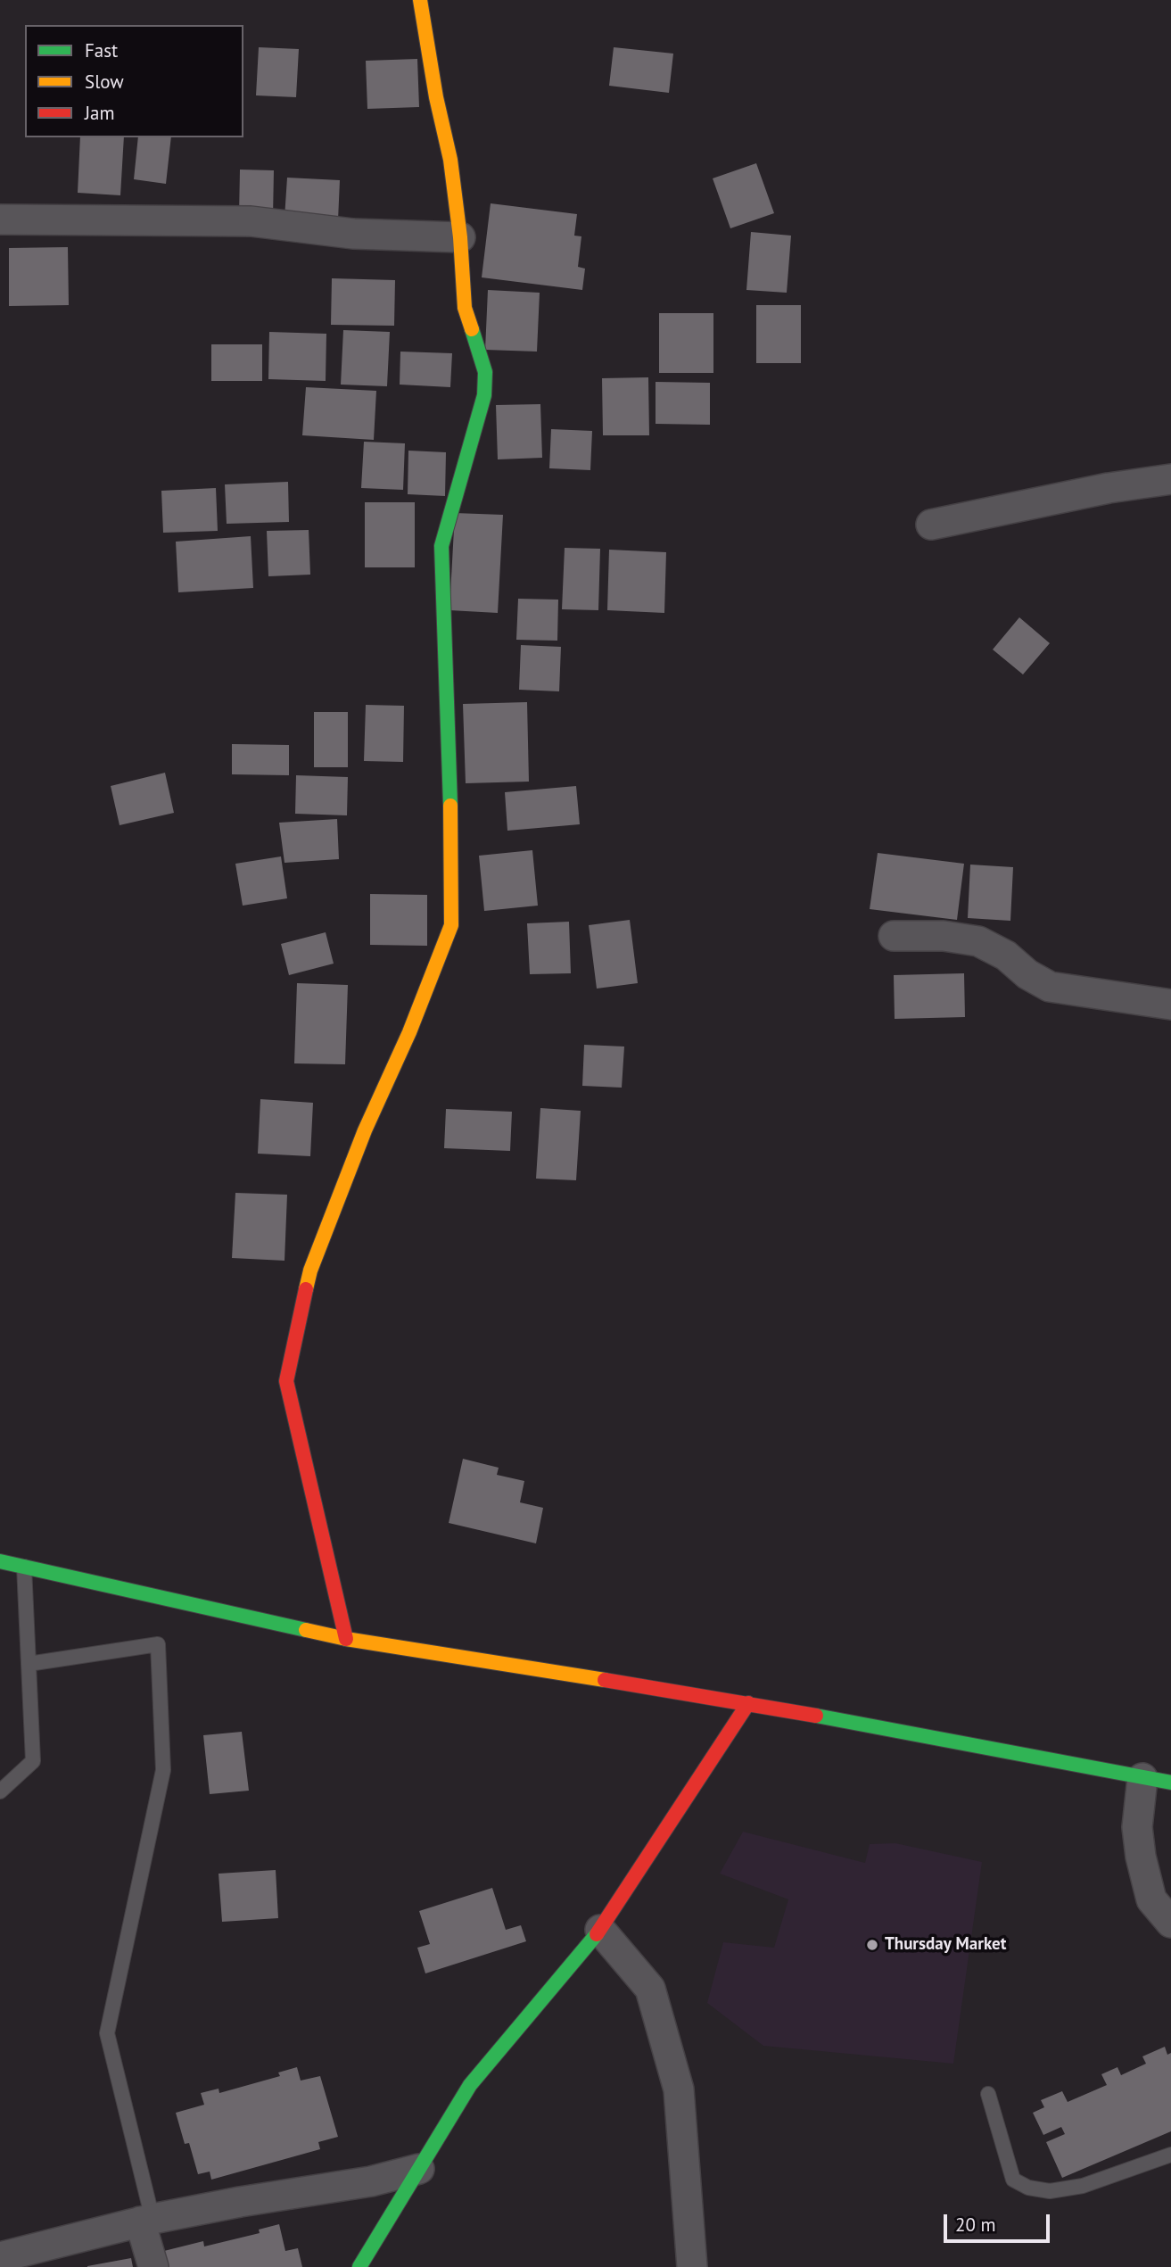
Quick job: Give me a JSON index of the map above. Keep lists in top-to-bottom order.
{
  "places": ["Thursday Market"],
  "legend": ["Fast", "Slow", "Jam"],
  "scale_bar": "20 m"
}
